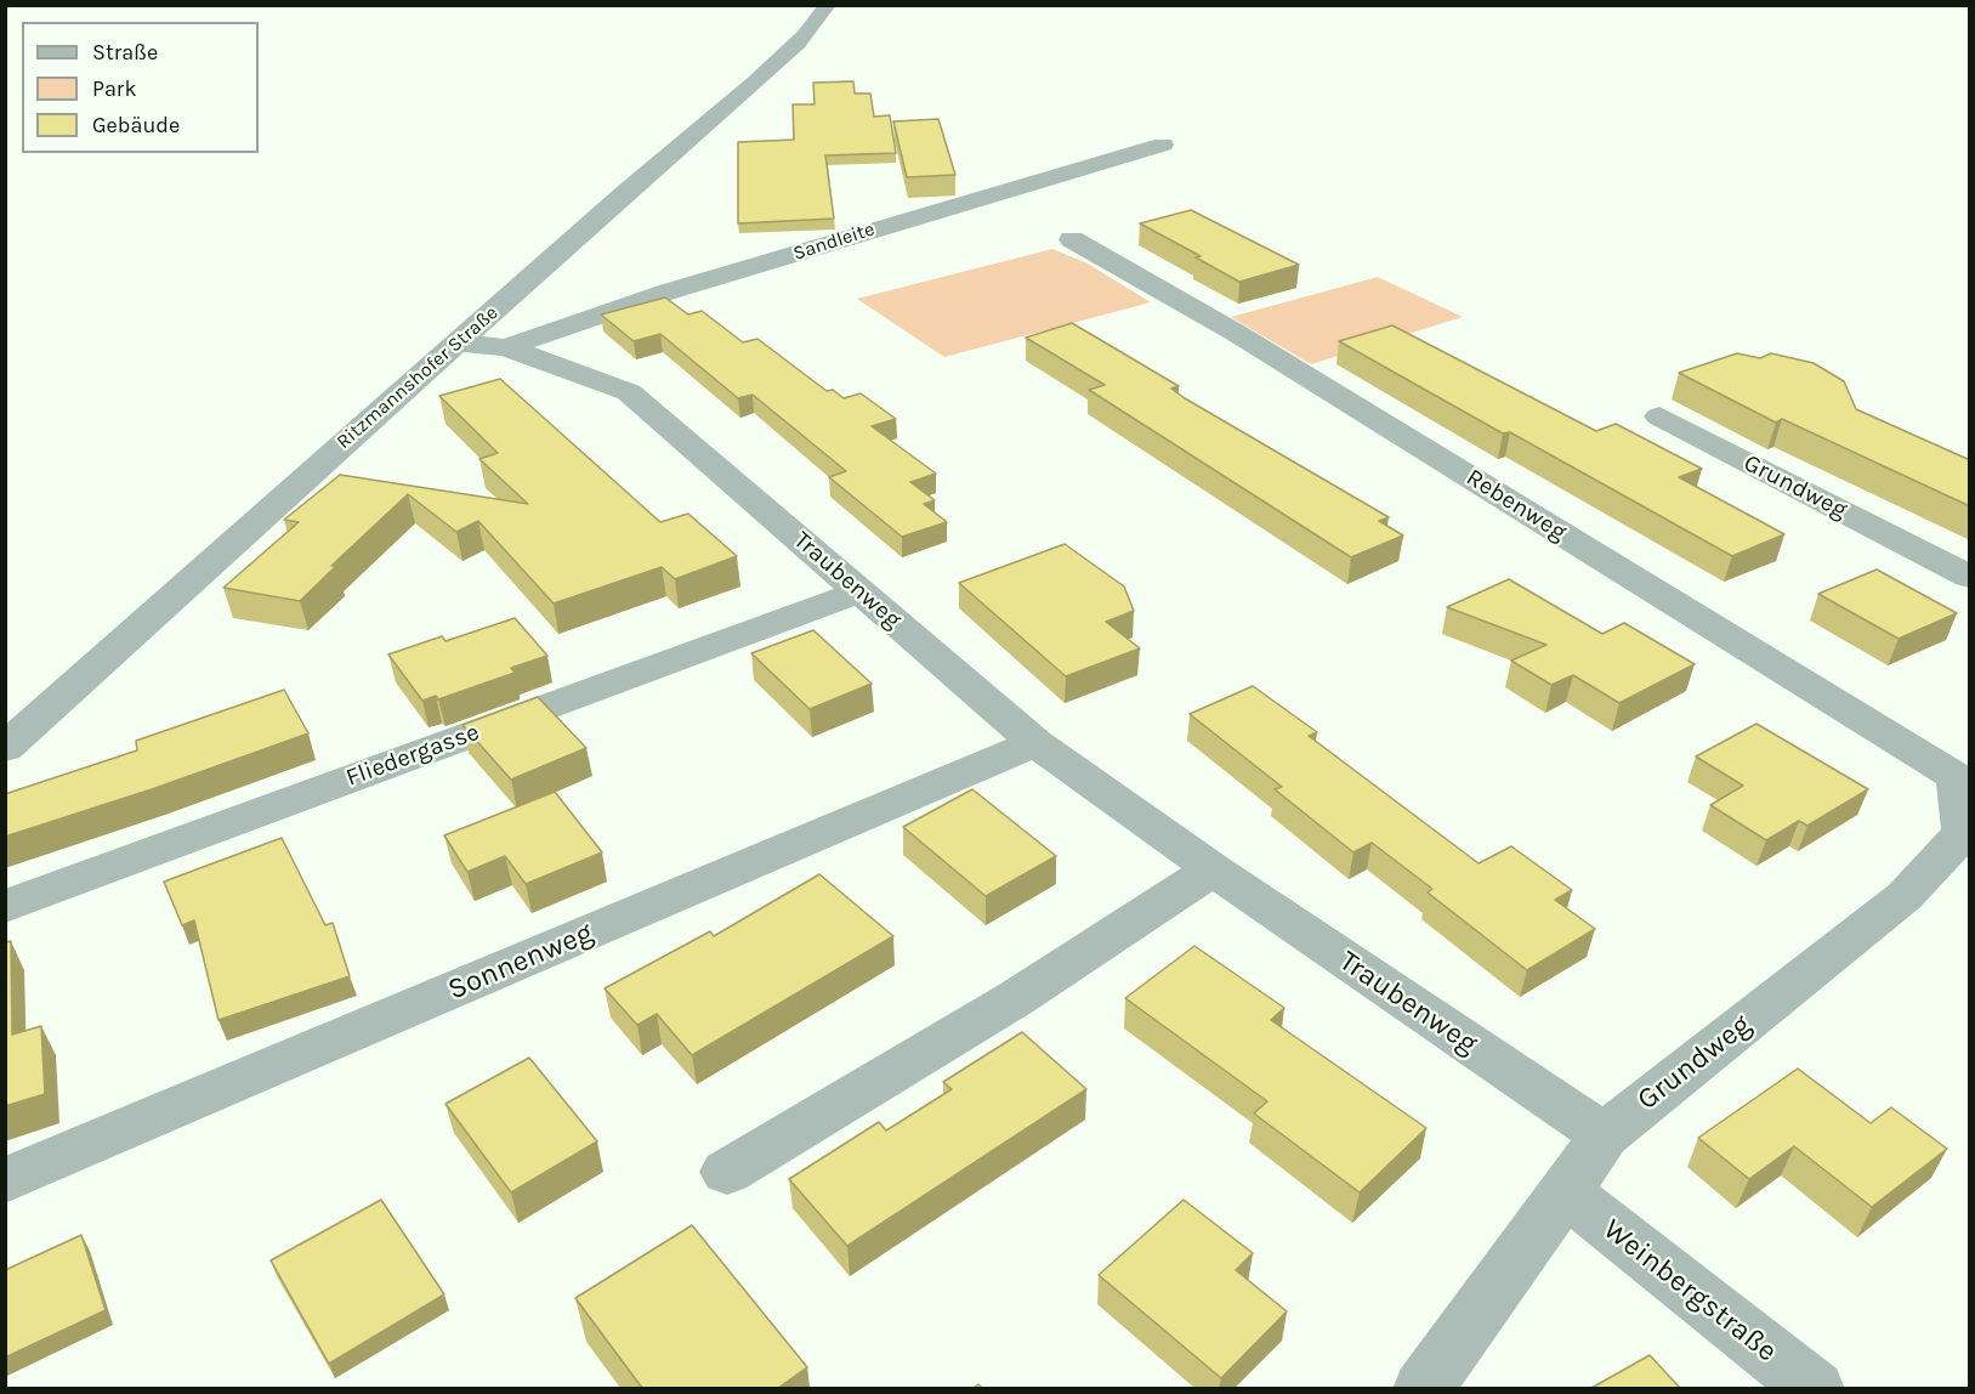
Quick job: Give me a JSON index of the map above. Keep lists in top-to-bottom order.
{
  "streets": {
    "street": [
      "Sandleite",
      "Ritzmannshofer Straße",
      "Grundweg",
      "Rebenweg",
      "Traubenweg",
      "Fliedergasse",
      "Sonnenweg",
      "Weinbergstraße"
    ]
  },
  "crossings": [
    ["Sandleite", "Traubenweg"],
    ["Ritzmannshofer Straße", "Traubenweg"],
    ["Grundweg", "Rebenweg"],
    ["Grundweg", "Traubenweg"],
    ["Grundweg", "Weinbergstraße"],
    ["Traubenweg", "Fliedergasse"],
    ["Traubenweg", "Sonnenweg"]
  ],
  "legend": ["Straße", "Park", "Gebäude"]
}
